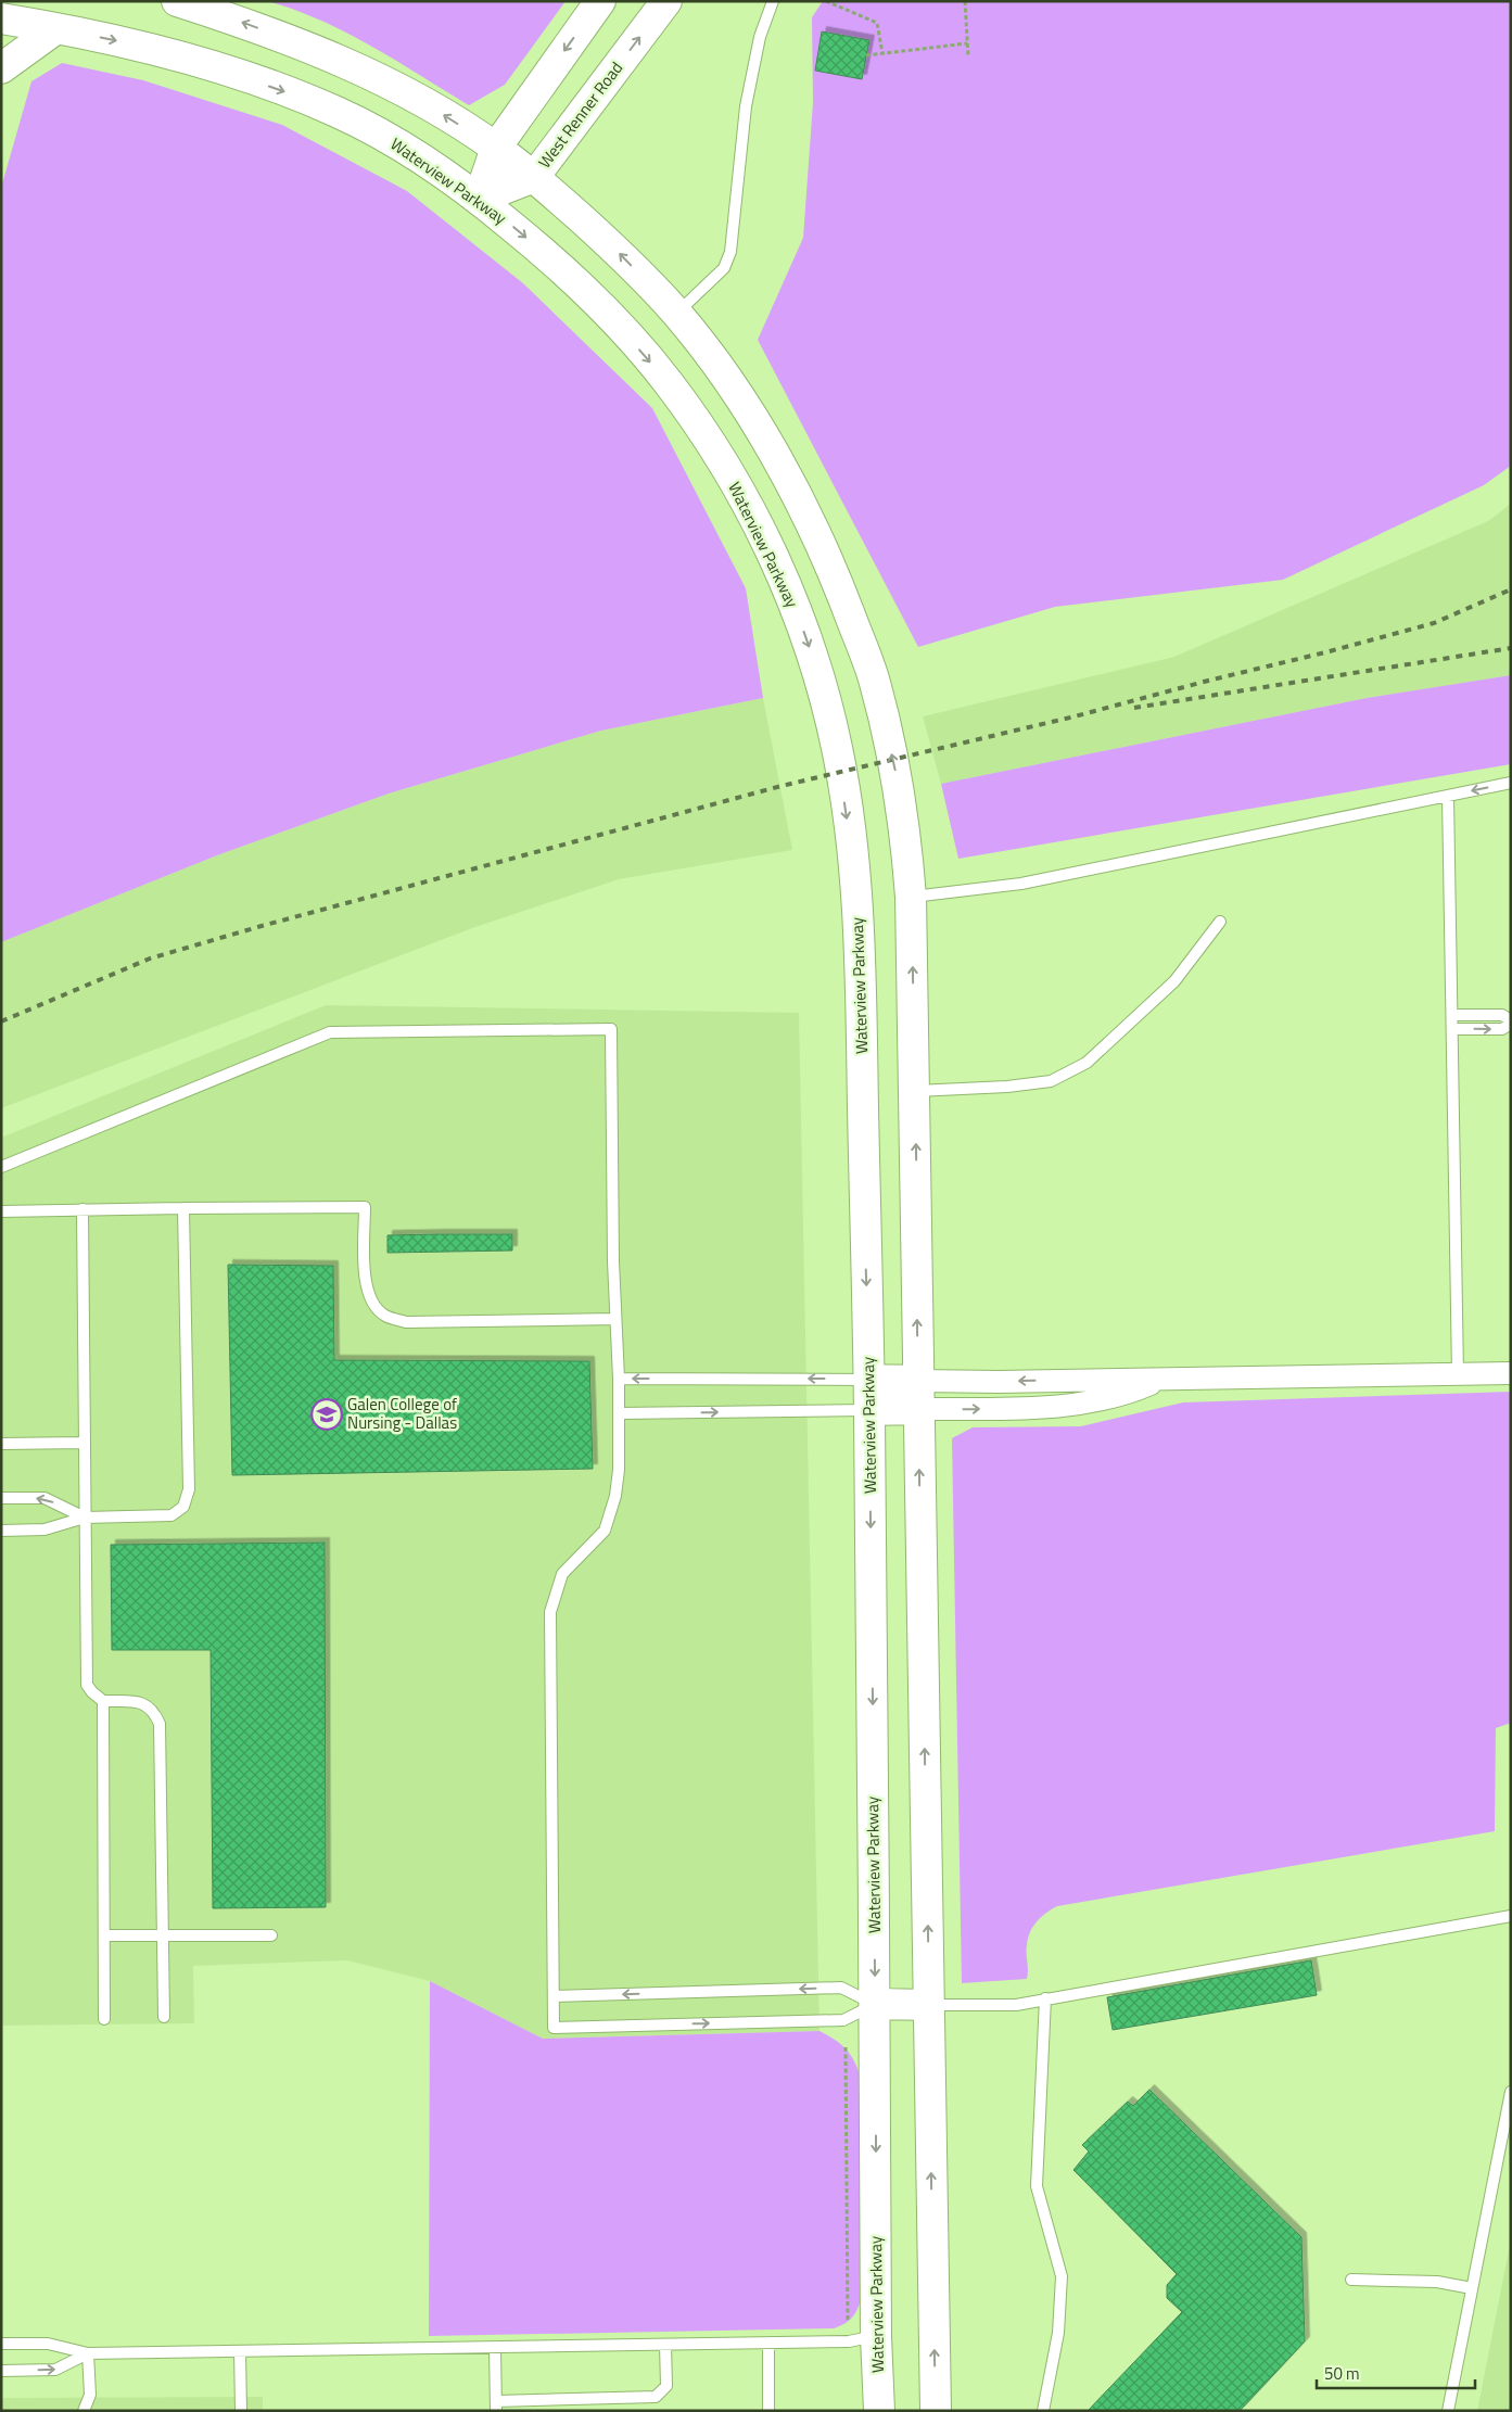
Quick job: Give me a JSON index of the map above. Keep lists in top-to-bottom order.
{
  "streets": {
    "main road": ["West Renner Road", "Waterview Parkway"]
  },
  "crossings": [
    ["West Renner Road", "Waterview Parkway"]
  ],
  "places": {
    "school or university": ["Galen College of Nursing - Dallas"]
  },
  "scale_bar": "50 m"
}
